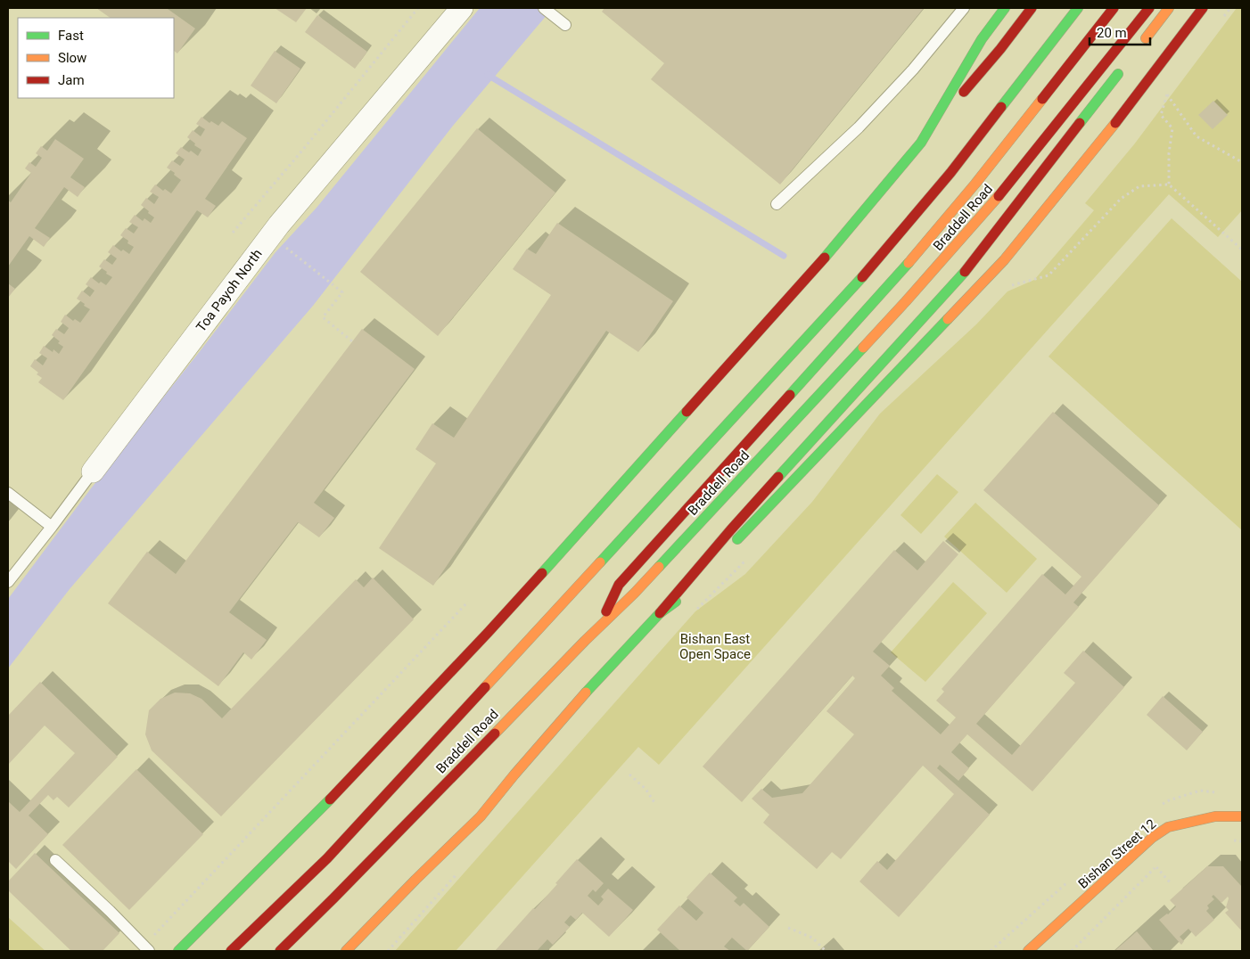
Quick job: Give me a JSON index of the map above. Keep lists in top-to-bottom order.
{
  "streets": {
    "main road": ["Braddell Road", "Bishan Street 12"],
    "street": ["Toa Payoh North"]
  },
  "parks": ["Bishan East Open Space"],
  "legend": ["Fast", "Slow", "Jam"],
  "scale_bar": "20 m"
}
